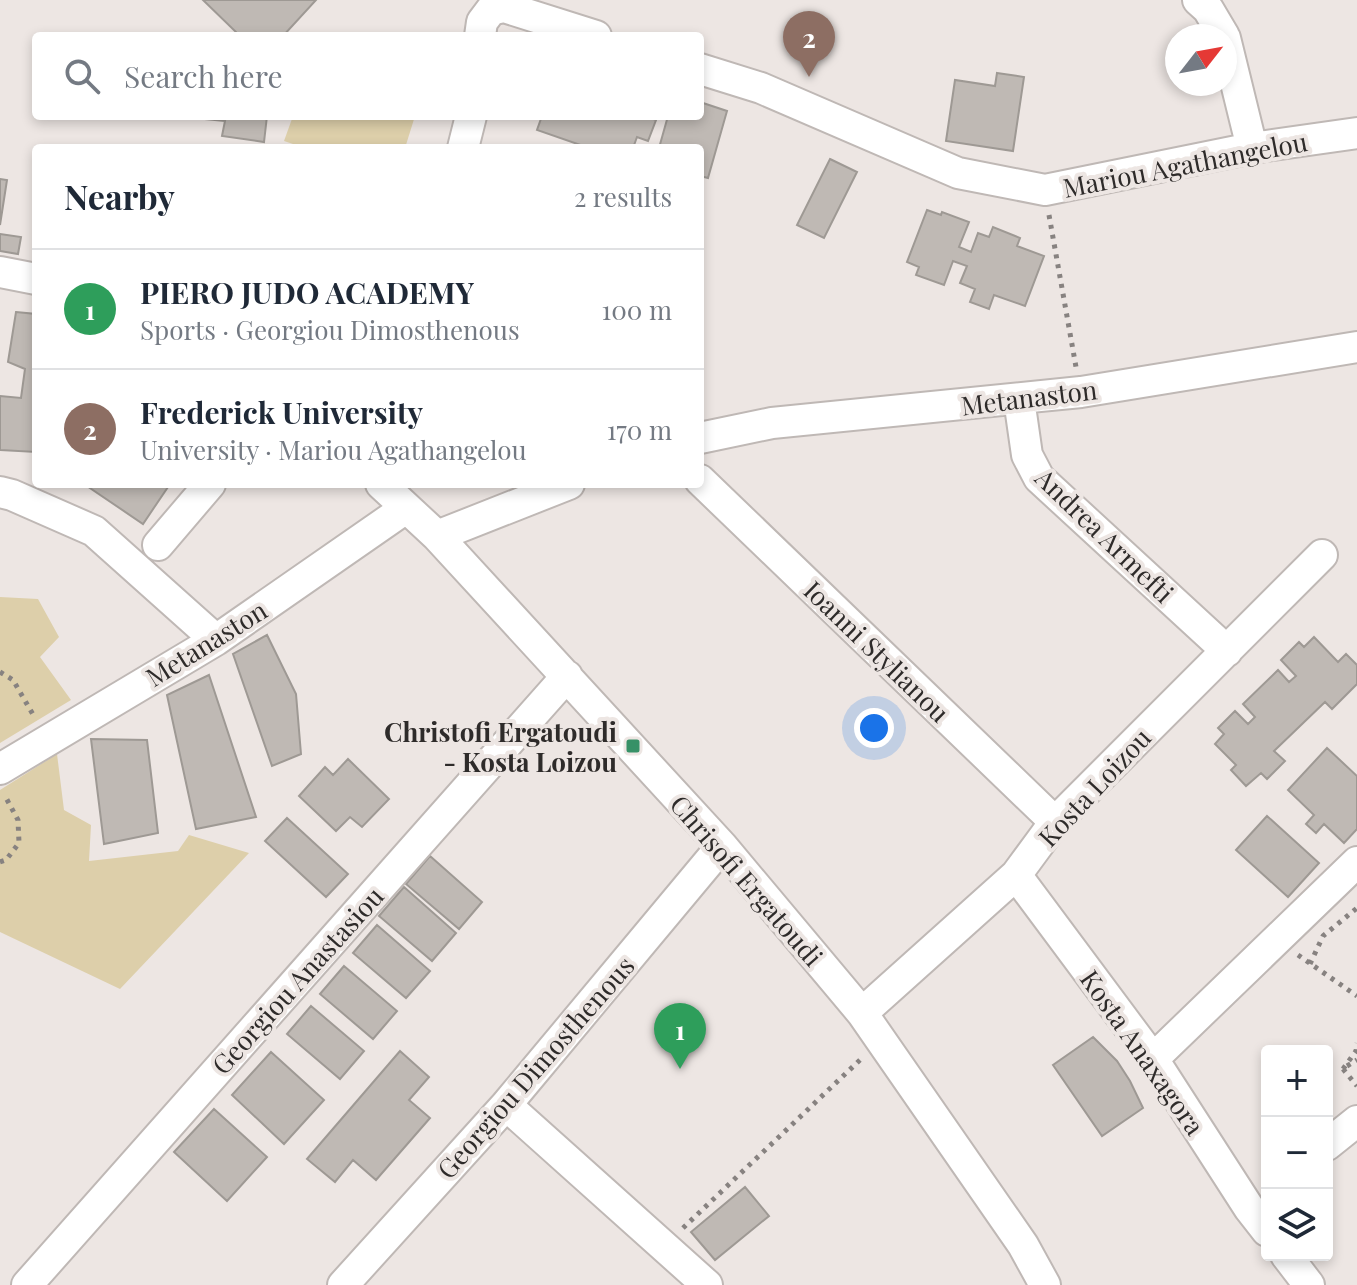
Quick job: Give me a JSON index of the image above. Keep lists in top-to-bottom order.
{
  "streets": {
    "street": [
      "Mariou Agathangelou",
      "Metanaston",
      "Andrea Armefti",
      "Ioanni Stylianou",
      "Kosta Loizou",
      "Chrisofi Ergatoudi",
      "Georgiou Anastasiou",
      "Kosta Anaxagora",
      "Georgiou Dimosthenous"
    ]
  },
  "crossings": [
    ["Metanaston", "Andrea Armefti"],
    ["Metanaston", "Chrisofi Ergatoudi"],
    ["Andrea Armefti", "Kosta Loizou"],
    ["Ioanni Stylianou", "Kosta Loizou"],
    ["Kosta Loizou", "Chrisofi Ergatoudi"],
    ["Kosta Loizou", "Kosta Anaxagora"],
    ["Chrisofi Ergatoudi", "Georgiou Anastasiou"],
    ["Chrisofi Ergatoudi", "Georgiou Dimosthenous"]
  ],
  "places": {
    "transit": ["Christofi Ergatoudi - Kosta Loizou"]
  },
  "north": "top right",
  "page": {
    "pins": ["2", "1"],
    "search": "Search here",
    "heading": ["Nearby", "2 results"],
    "list": [
      {
        "mark": "1",
        "name": "PIERO JUDO ACADEMY",
        "note": "Sports · Georgiou Dimosthenous",
        "value": "100 m"
      },
      {
        "mark": "2",
        "name": "Frederick University",
        "note": "University · Mariou Agathangelou",
        "value": "170 m"
      }
    ],
    "map_buttons": ["+", "−"]
  }
}
